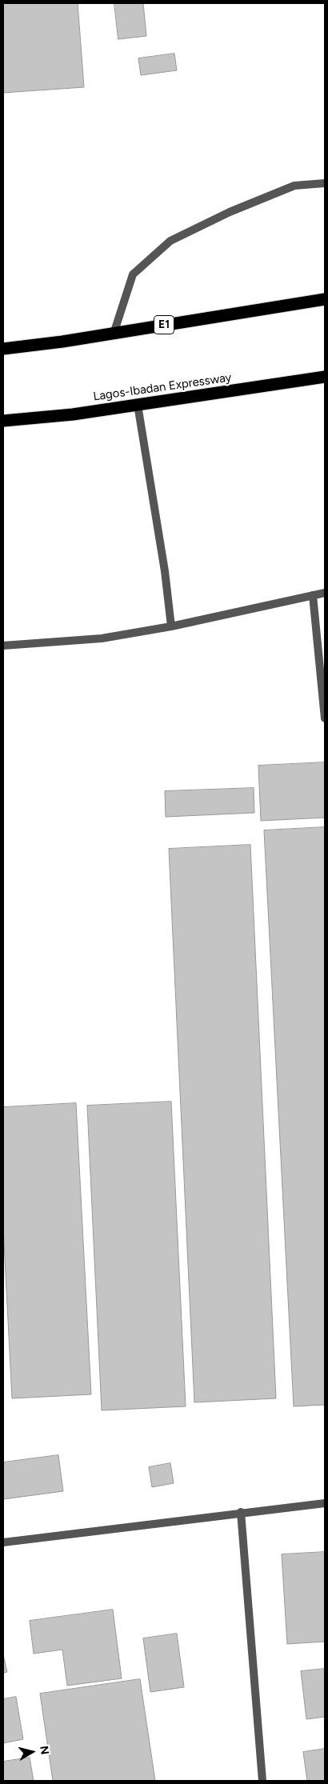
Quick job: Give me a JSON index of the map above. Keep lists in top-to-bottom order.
{
  "streets": {
    "highway": ["E1", "Lagos-Ibadan Expressway"]
  },
  "north": "right"
}
